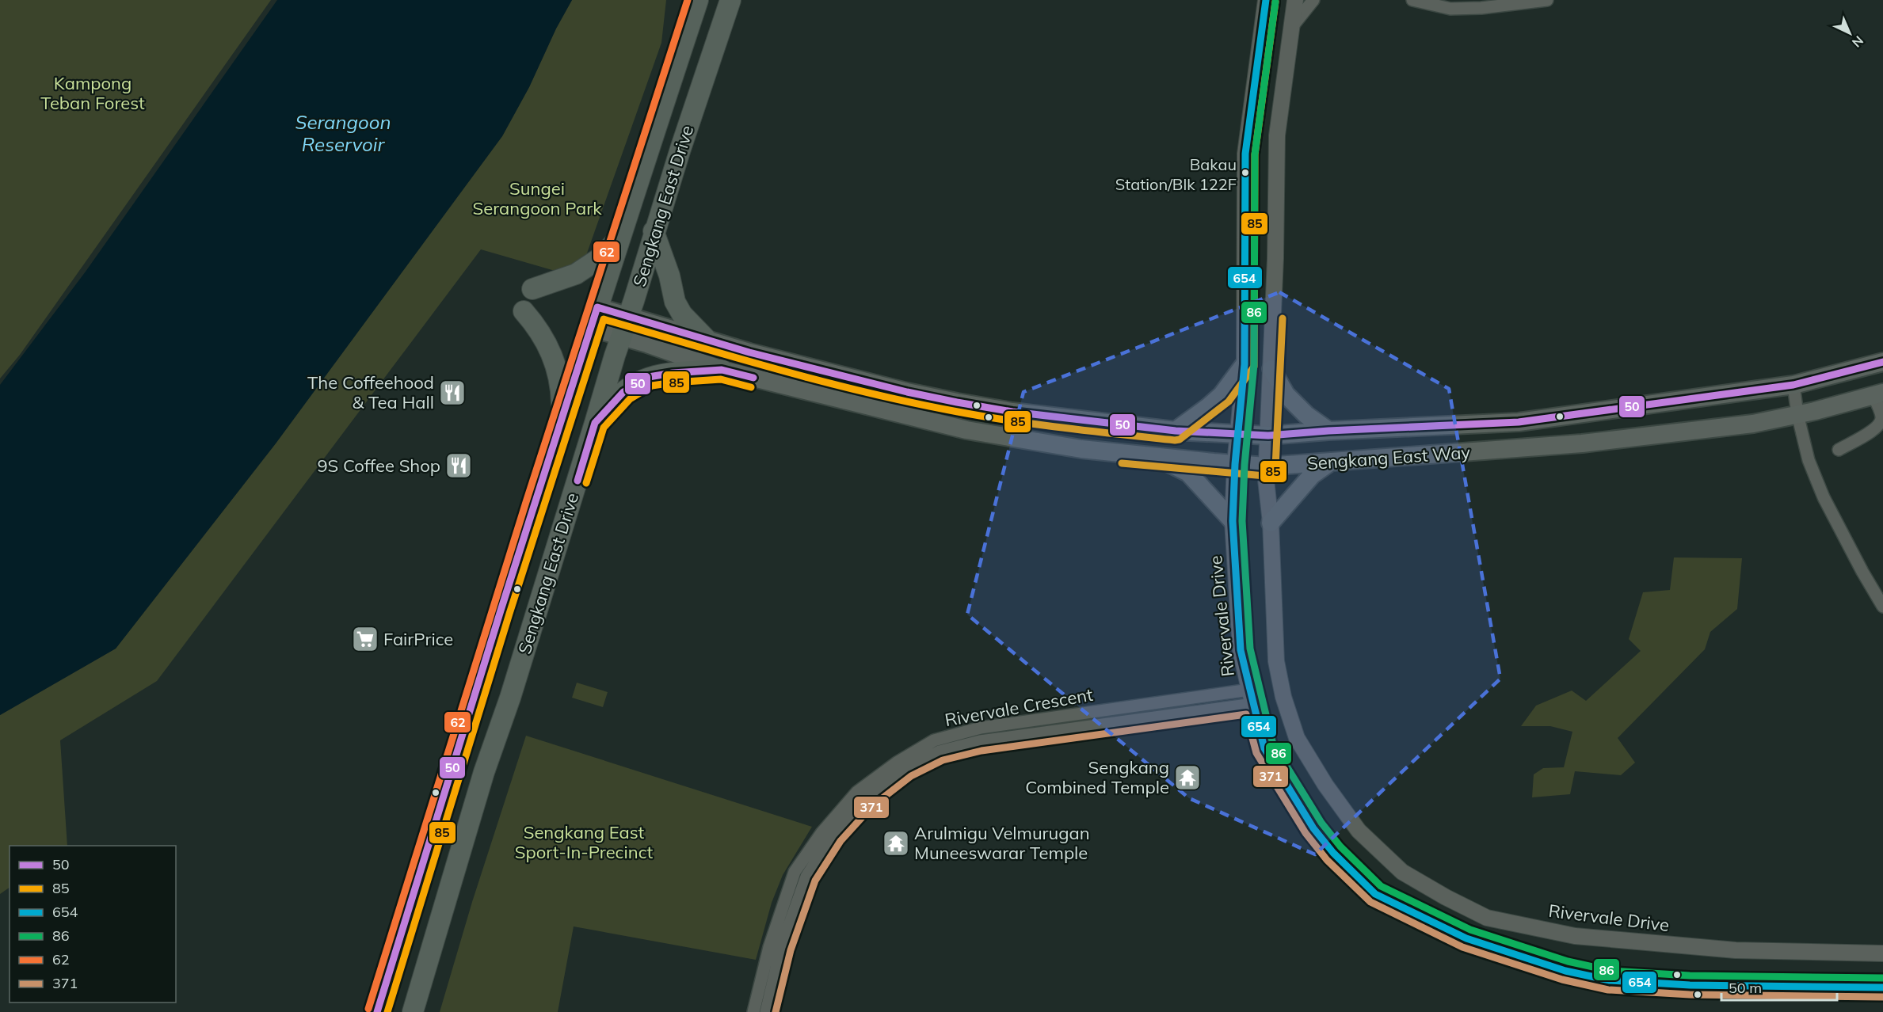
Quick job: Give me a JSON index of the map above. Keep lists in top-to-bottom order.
{
  "streets": {
    "main road": ["Sengkang East Drive", "Sengkang East Way"],
    "street": ["Rivervale Drive", "Rivervale Crescent"]
  },
  "crossings": [
    ["Sengkang East Drive", "Sengkang East Way"],
    ["Sengkang East Way", "Rivervale Drive"],
    ["Rivervale Drive", "Rivervale Crescent"]
  ],
  "water": ["Serangoon Reservoir"],
  "parks": ["Kampong Teban Forest", "Sungei Serangoon Park", "Sengkang East Sport-In-Precinct"],
  "places": {
    "other": ["Bakau Station/Blk 122F"],
    "restaurant": ["The Coffeehood & Tea Hall", "9S Coffee Shop"],
    "supermarket": ["FairPrice"],
    "temple": ["Sengkang Combined Temple", "Arulmigu Velmurugan Muneeswarar Temple"]
  },
  "lines": [
    "transit line 654",
    "transit line 62",
    "transit line 85",
    "transit line 86",
    "transit line 50",
    "transit line 371"
  ],
  "legend": [
    "50",
    "85",
    "654",
    "86",
    "62",
    "371"
  ],
  "scale_bar": "50 m",
  "north": "bottom right"
}
